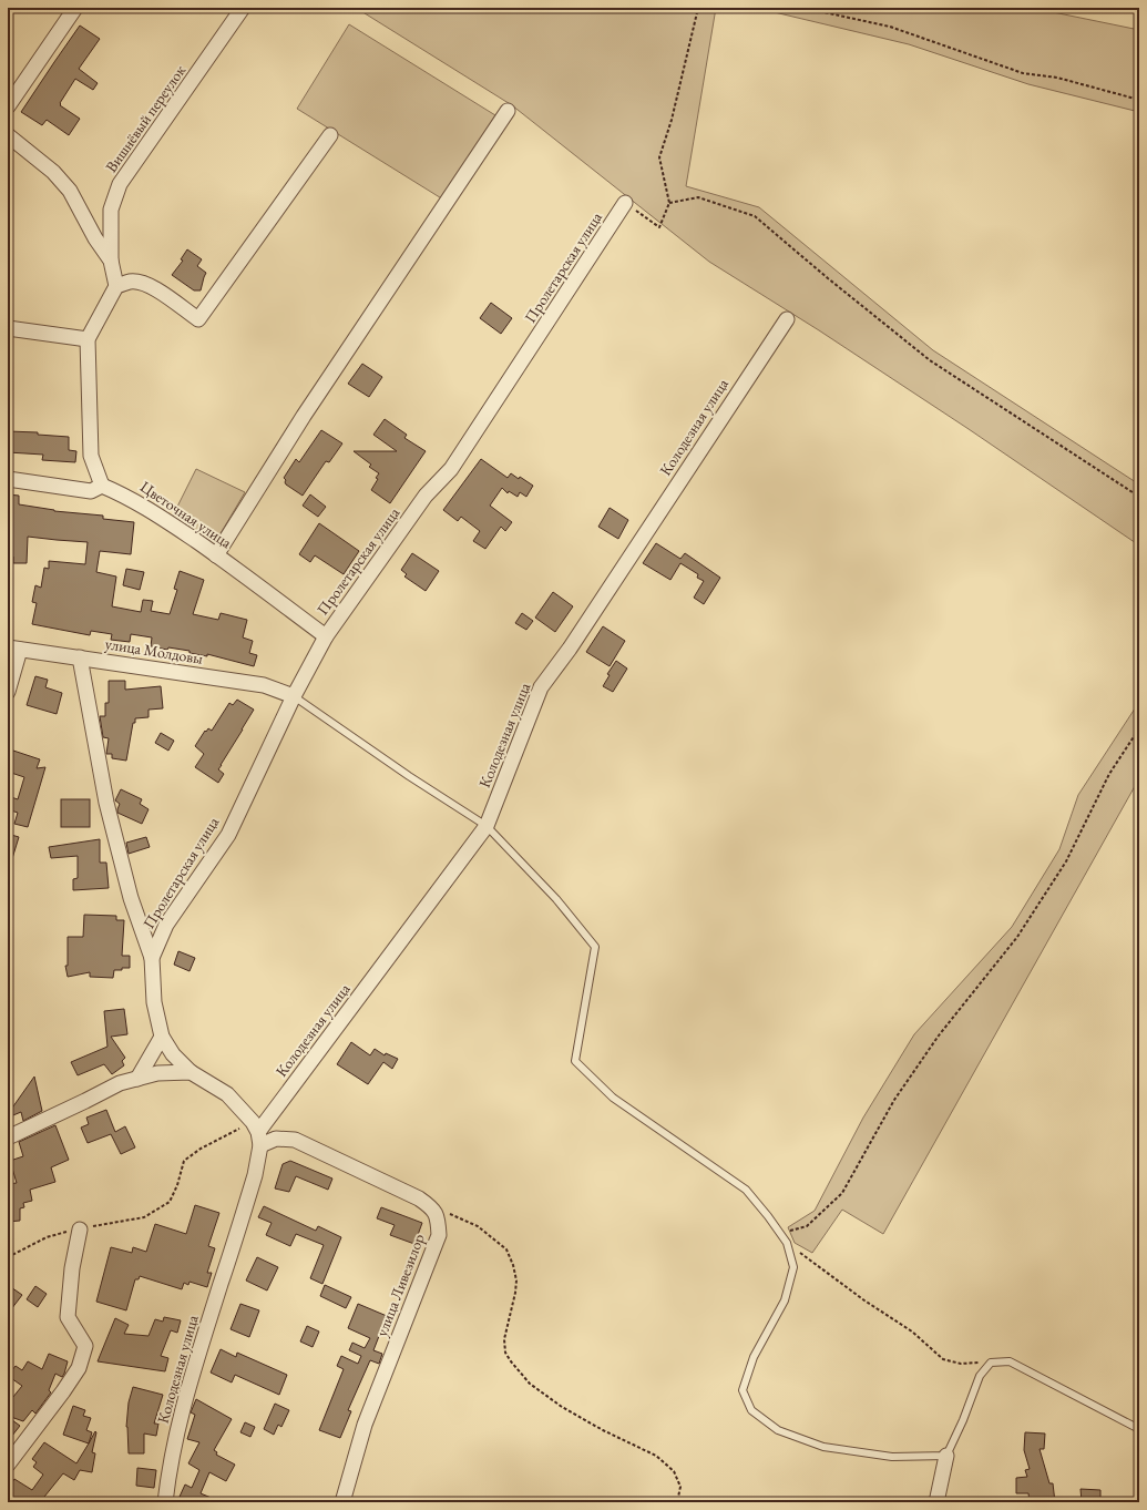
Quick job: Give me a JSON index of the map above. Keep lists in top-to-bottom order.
{
  "streets": {
    "street": [
      "Вишнёвый переулок",
      "Пролетарская улица",
      "Колодезная улица",
      "Цветочная улица",
      "улица Молдовы",
      "улица Ливезилор"
    ]
  },
  "crossings": [
    ["Пролетарская улица", "Колодезная улица"],
    ["Пролетарская улица", "Цветочная улица"],
    ["Пролетарская улица", "улица Молдовы"]
  ]
}
